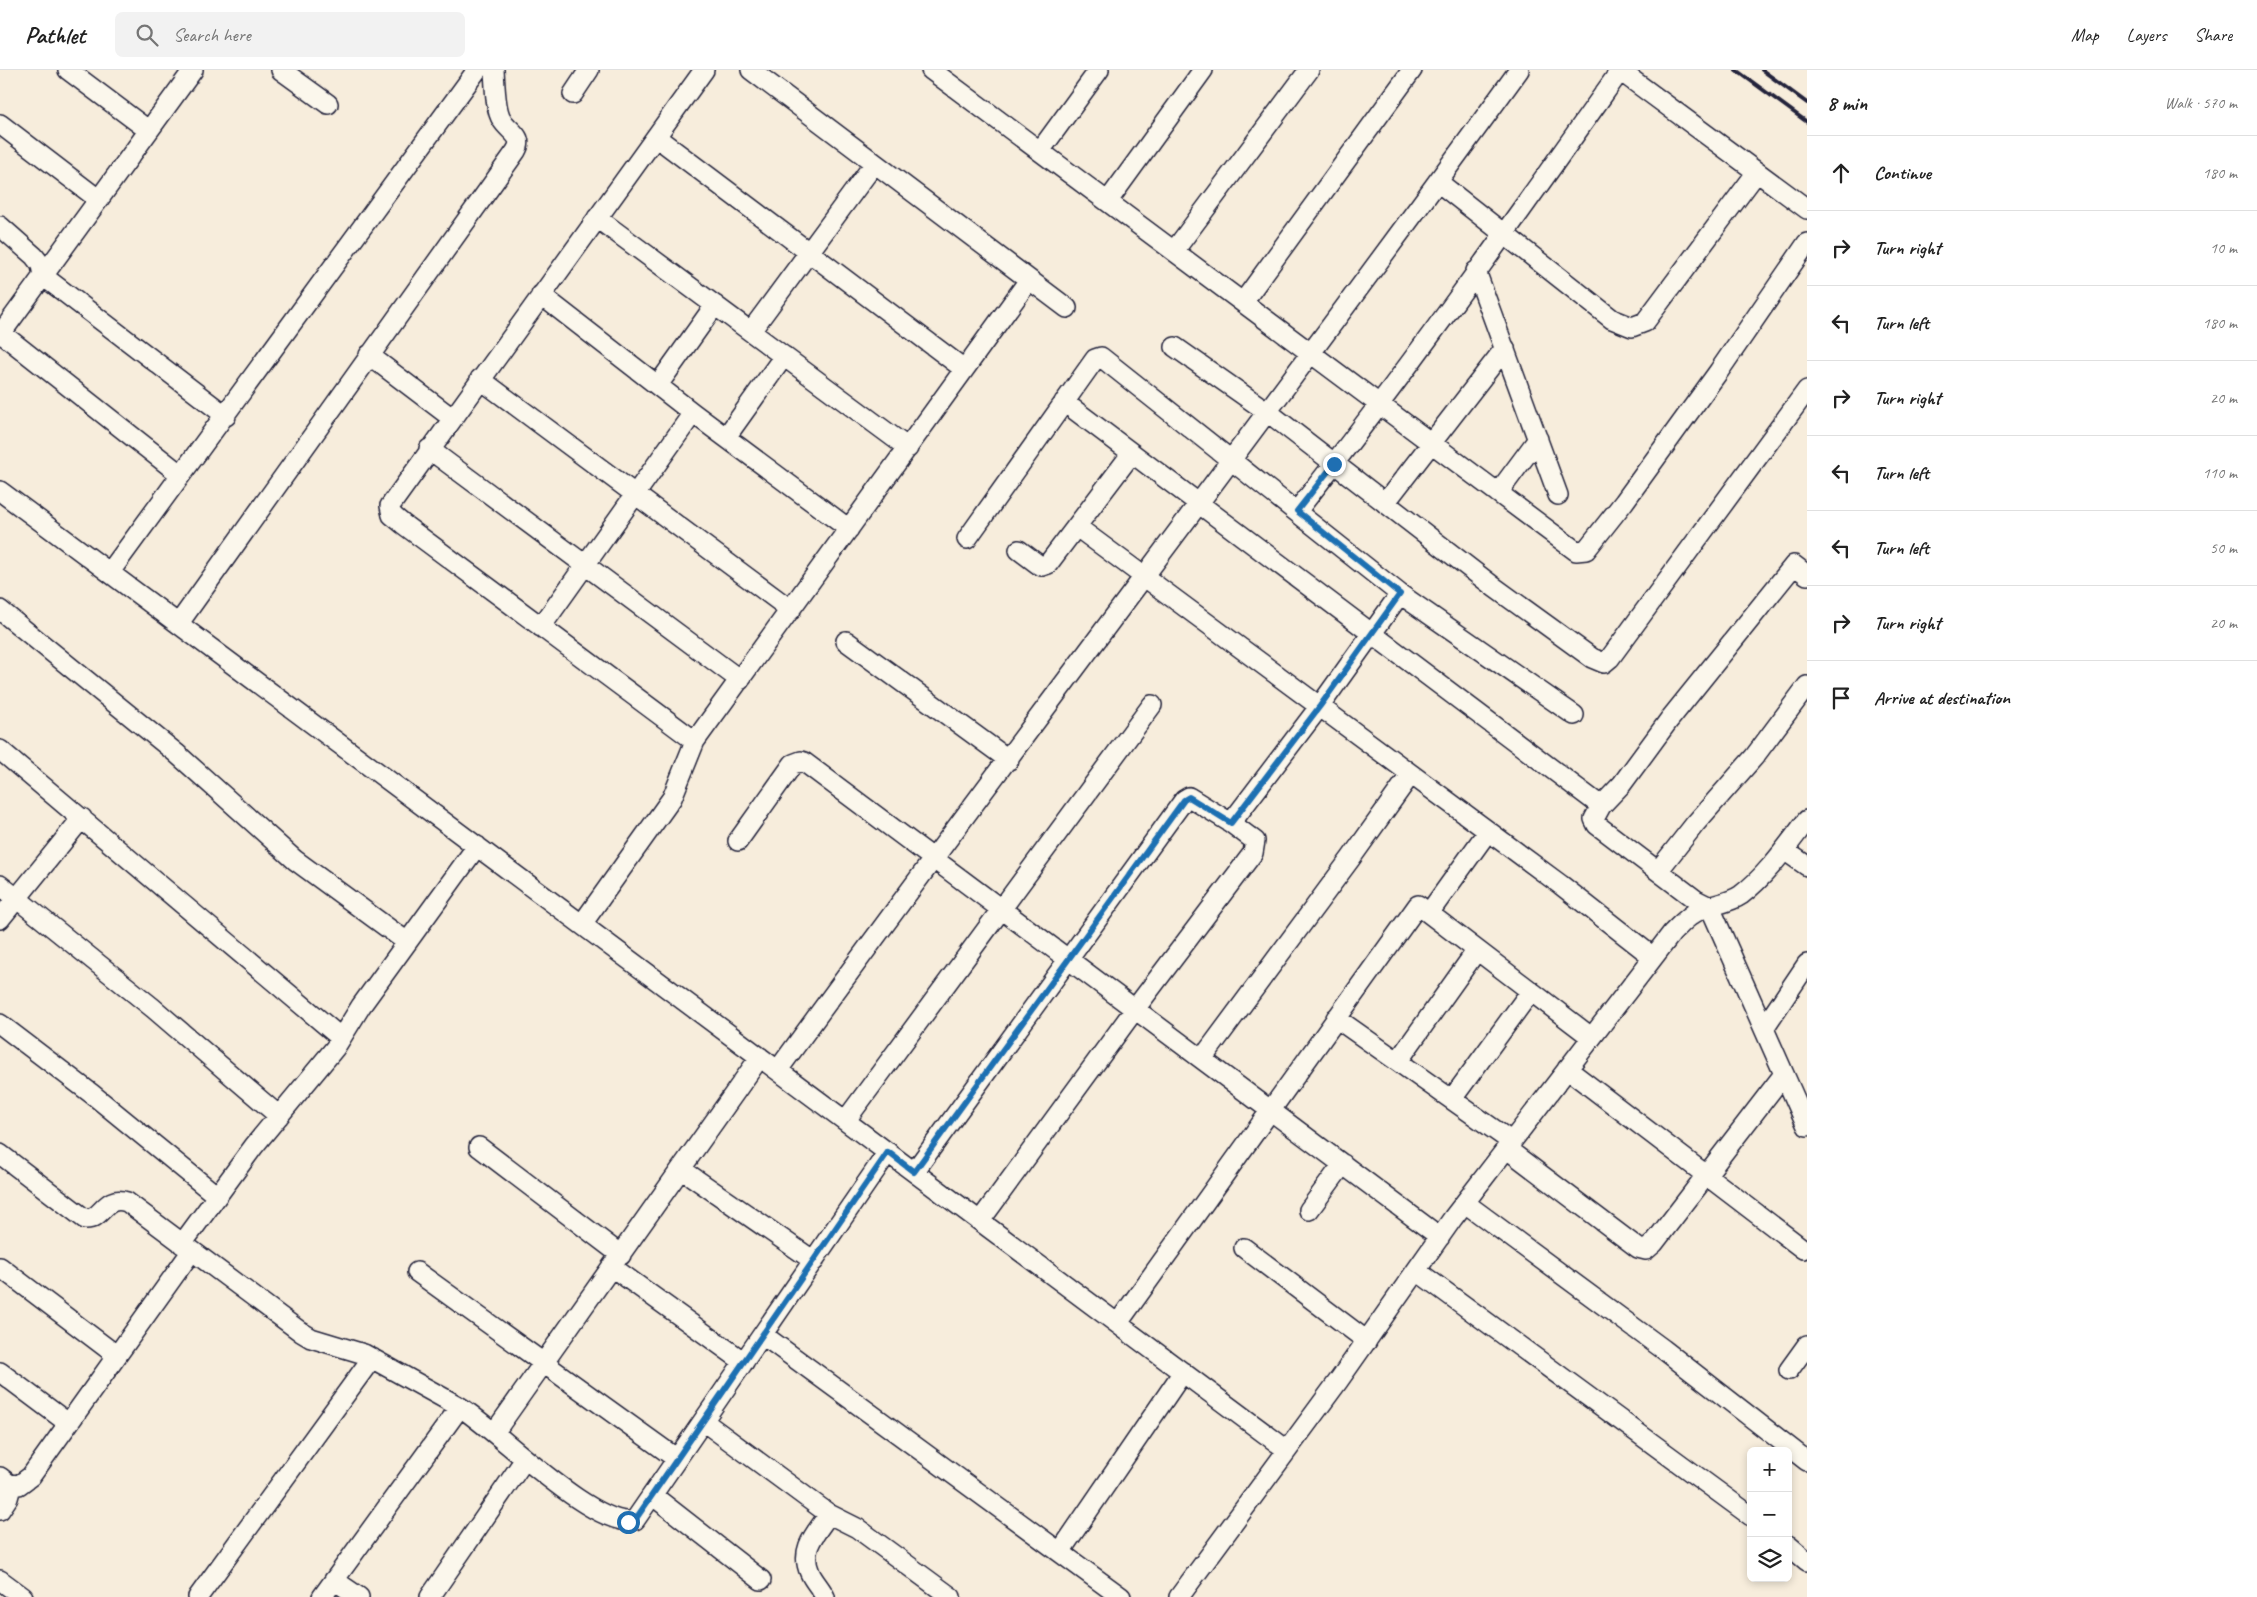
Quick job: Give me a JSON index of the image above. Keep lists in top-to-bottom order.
{
  "page": {
    "header": "Pathlet",
    "search": "Search here",
    "nav": ["Map", "Layers", "Share"],
    "heading": ["8 min", "Walk · 570 m"],
    "list": [
      ["Continue", "180 m"],
      ["Turn right", "10 m"],
      ["Turn left", "180 m"],
      ["Turn right", "20 m"],
      ["Turn left", "110 m"],
      ["Turn left", "50 m"],
      ["Turn right", "20 m"],
      "Arrive at destination"
    ],
    "map_buttons": ["+", "−"]
  }
}
